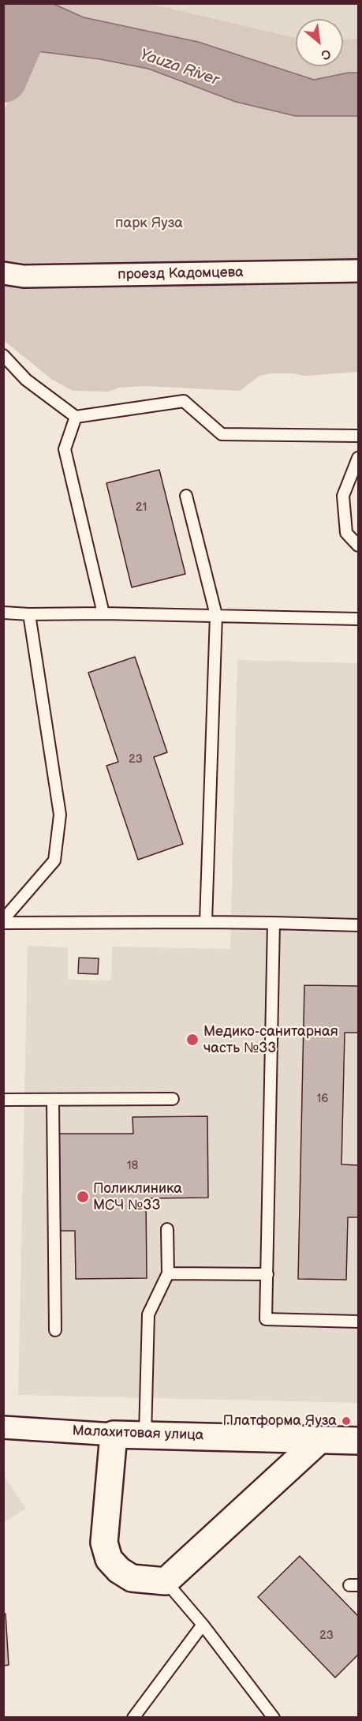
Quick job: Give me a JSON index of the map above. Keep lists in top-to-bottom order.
{
  "streets": {
    "street": ["проезд Кадомцева", "Малахитовая улица"]
  },
  "water": ["Yauza River"],
  "parks": ["парк Яуза"],
  "places": ["Медико-санитарная часть №33", "Поликлиника МСЧ №33", "Платформа Яуза"],
  "house_numbers": [
    "21",
    "23",
    "16",
    "18",
    "23"
  ],
  "north": "bottom right"
}
